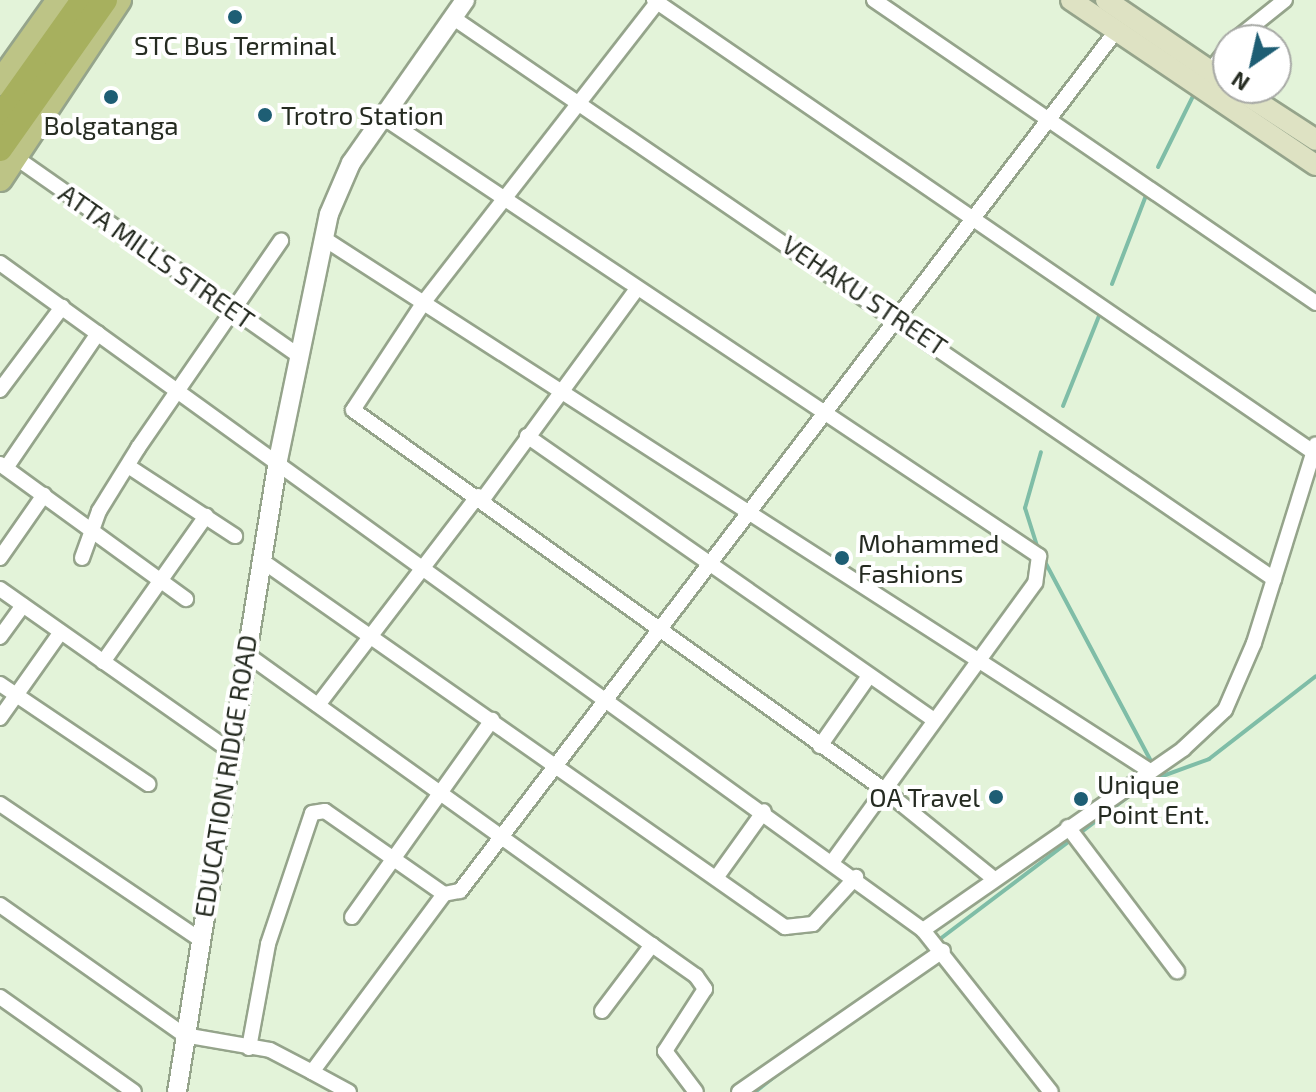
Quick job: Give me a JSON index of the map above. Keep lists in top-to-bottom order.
{
  "streets": {
    "street": ["ATTA MILLS STREET", "VEHAKU STREET", "EDUCATION RIDGE ROAD"]
  },
  "crossings": [
    ["ATTA MILLS STREET", "EDUCATION RIDGE ROAD"],
    ["VEHAKU STREET", "EDUCATION RIDGE ROAD"]
  ],
  "places": [
    "STC Bus Terminal",
    "Bolgatanga",
    "Trotro Station",
    "Mohammed Fashions",
    "OA Travel",
    "Unique Point Ent."
  ],
  "north": "bottom left"
}
